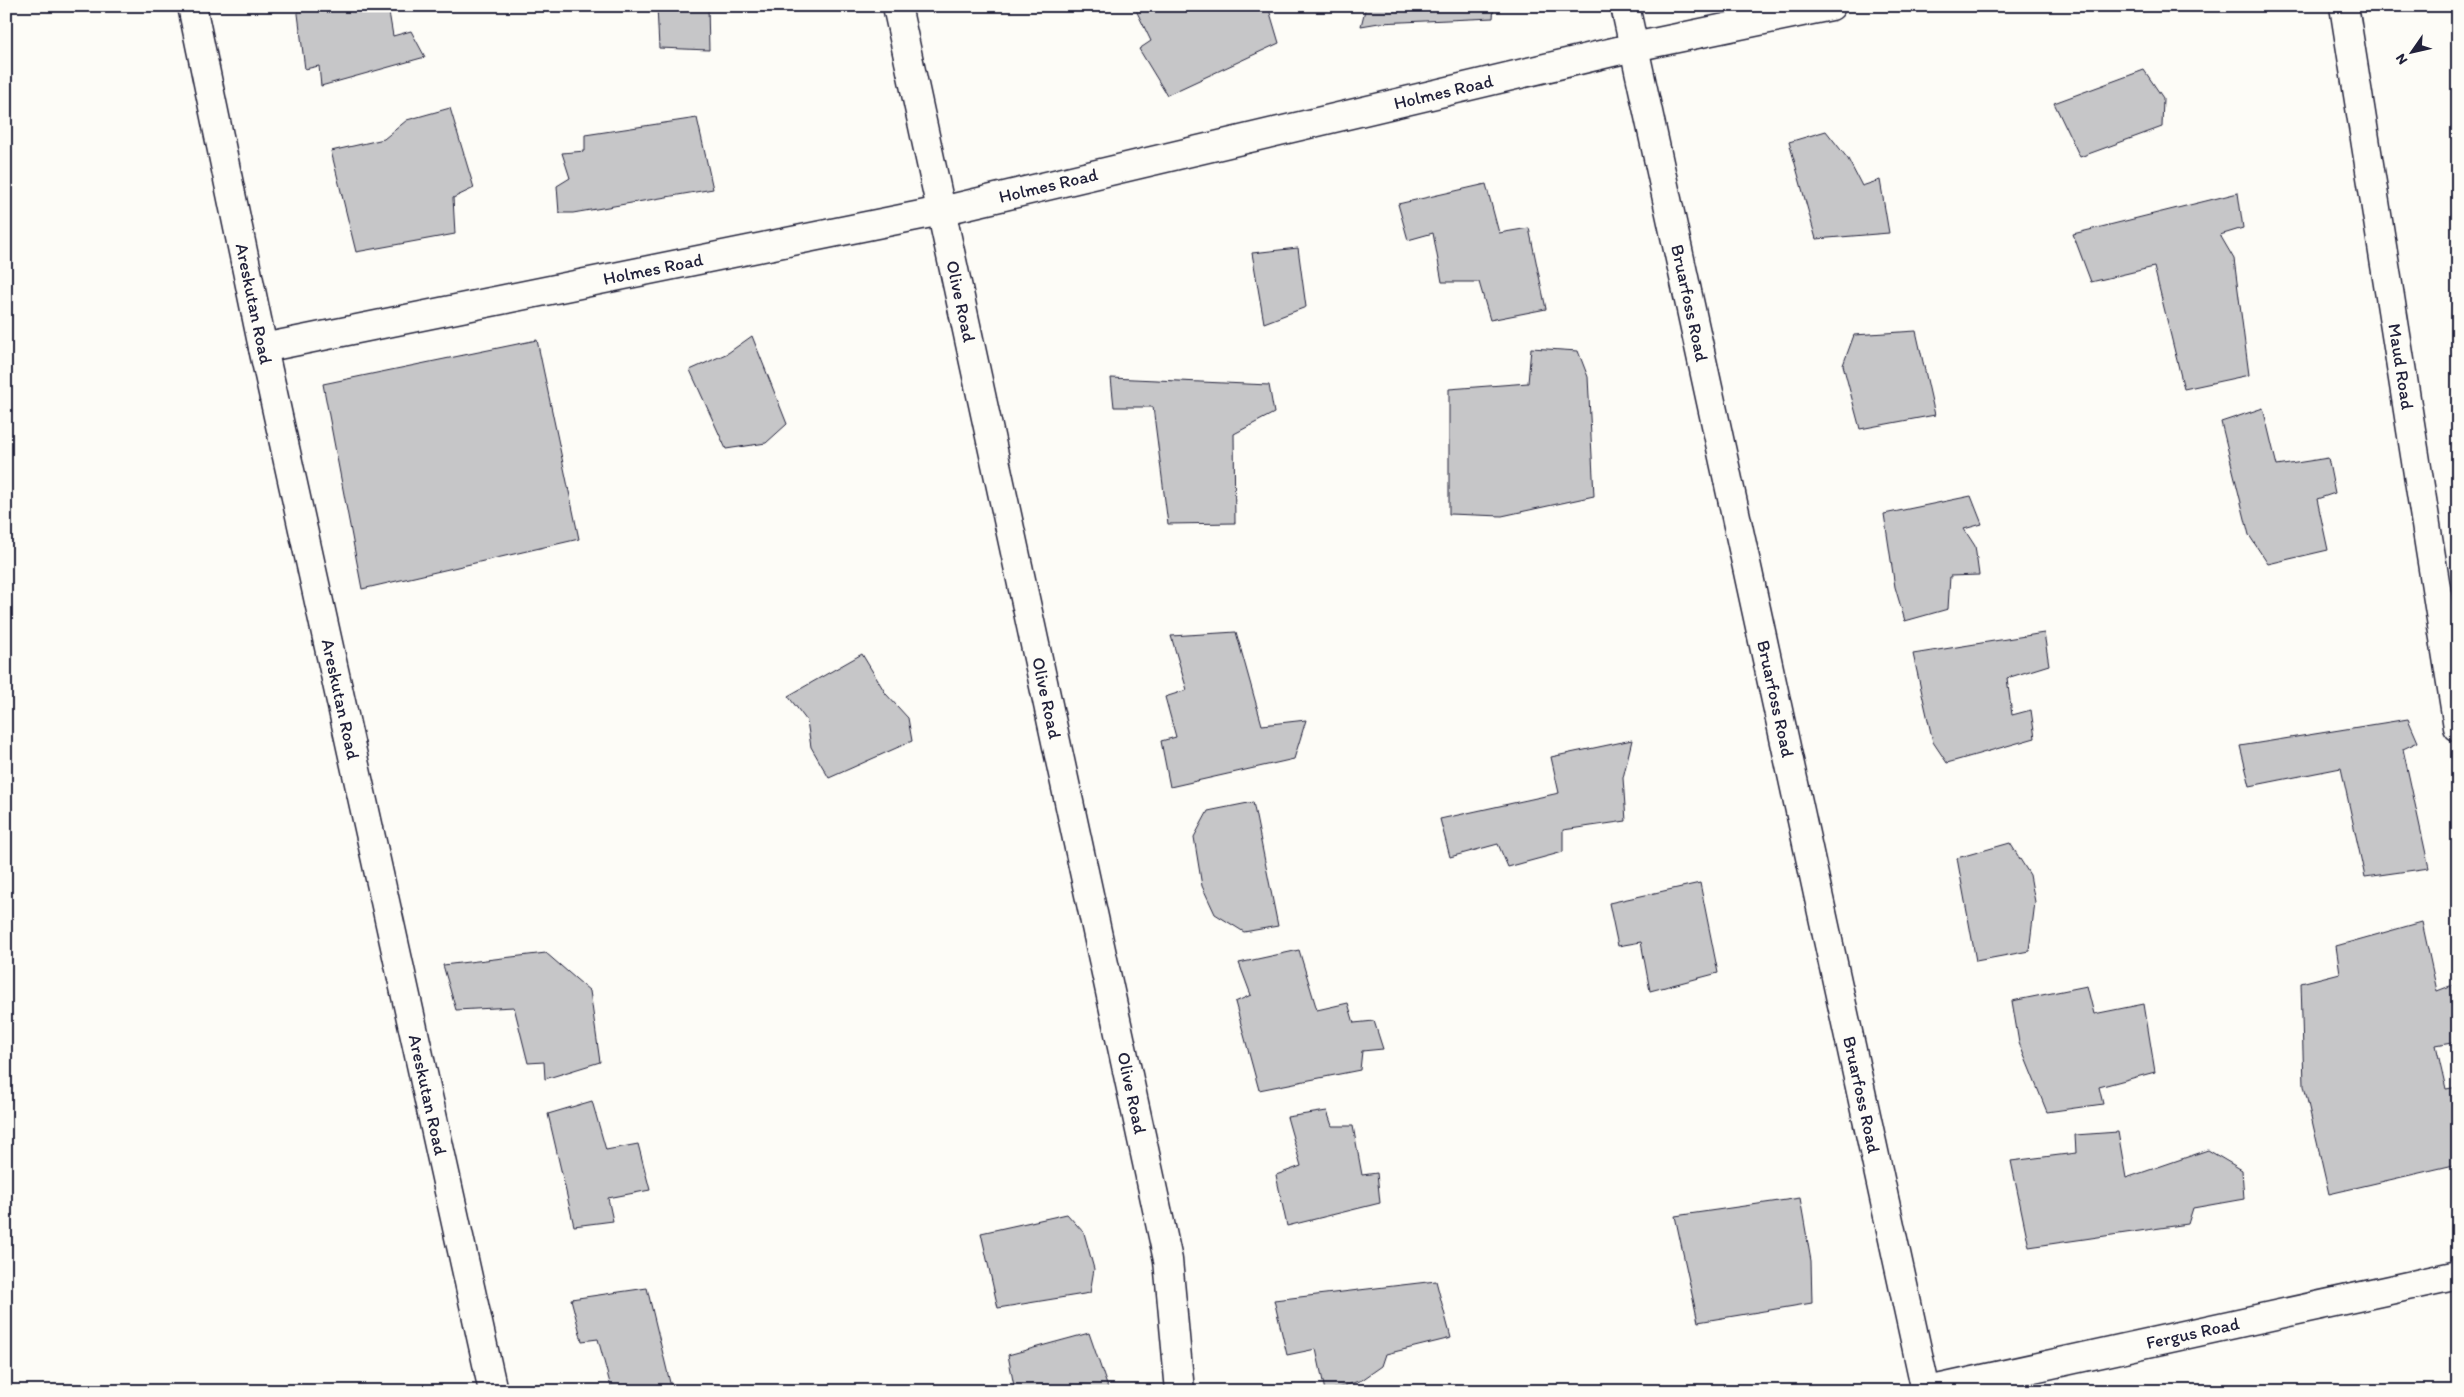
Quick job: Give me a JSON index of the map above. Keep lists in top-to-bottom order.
{
  "streets": {
    "street": [
      "Holmes Road",
      "Olive Road",
      "Areskutan Road",
      "Bruarfoss Road",
      "Maud Road",
      "Fergus Road"
    ]
  },
  "crossings": [
    ["Holmes Road", "Olive Road"],
    ["Holmes Road", "Areskutan Road"],
    ["Holmes Road", "Bruarfoss Road"],
    ["Bruarfoss Road", "Fergus Road"]
  ],
  "north": "bottom left"
}
